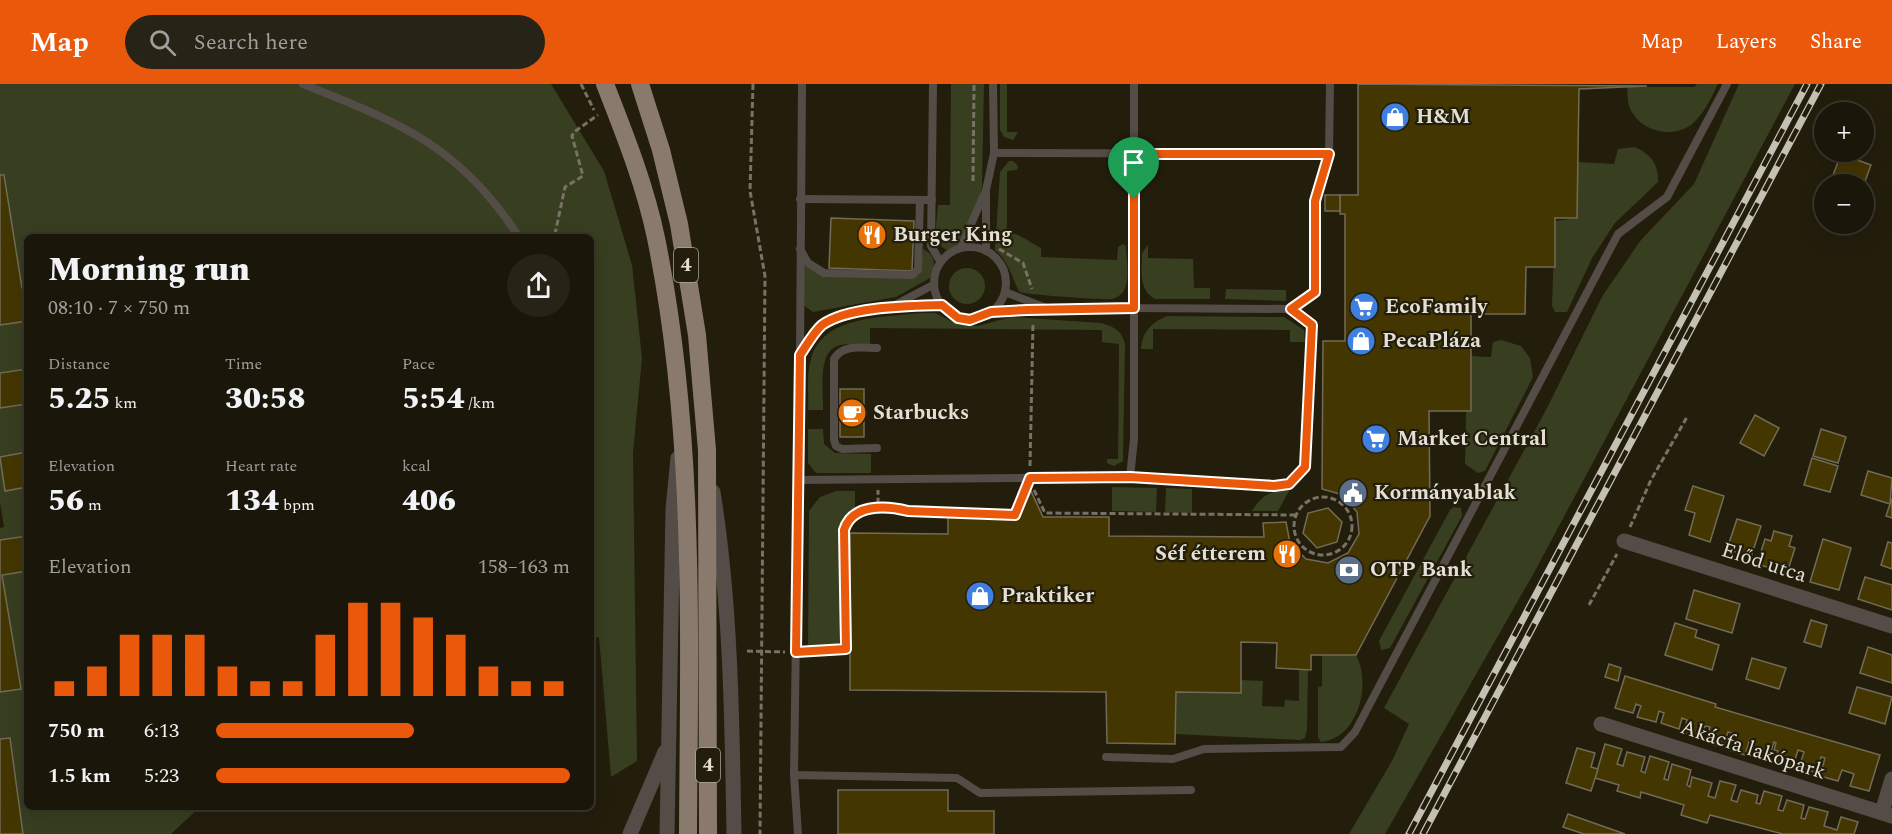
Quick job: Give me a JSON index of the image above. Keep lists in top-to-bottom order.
{
  "streets": {
    "main road": ["4"],
    "street": ["Előd utca", "Akácfa lakópark"]
  },
  "places": {
    "shop": ["H&M", "PecaPláza", "Praktiker"],
    "restaurant": ["Burger King", "Séf étterem"],
    "supermarket": ["EcoFamily", "Market Central"],
    "cafe": ["Starbucks"],
    "public building": ["Kormányablak"],
    "bank": ["OTP Bank"]
  },
  "page": {
    "header": "Map",
    "search": "Search here",
    "nav": ["Map", "Layers", "Share"],
    "map_buttons": ["+", "−"],
    "heading": ["Morning run", "08:10 · 7 × 750 m"],
    "stats": [
      ["Distance", "5.25 km"],
      ["Time", "30:58"],
      ["Pace", "5:54 /km"],
      ["Elevation", "56 m"],
      ["Heart rate", "134 bpm"],
      ["kcal", "406"]
    ],
    "chart": ["Elevation", "158–163 m"],
    "list": [
      {
        "name": "750 m",
        "note": "6:13"
      },
      {
        "name": "1.5 km",
        "note": "5:23"
      }
    ]
  }
}
